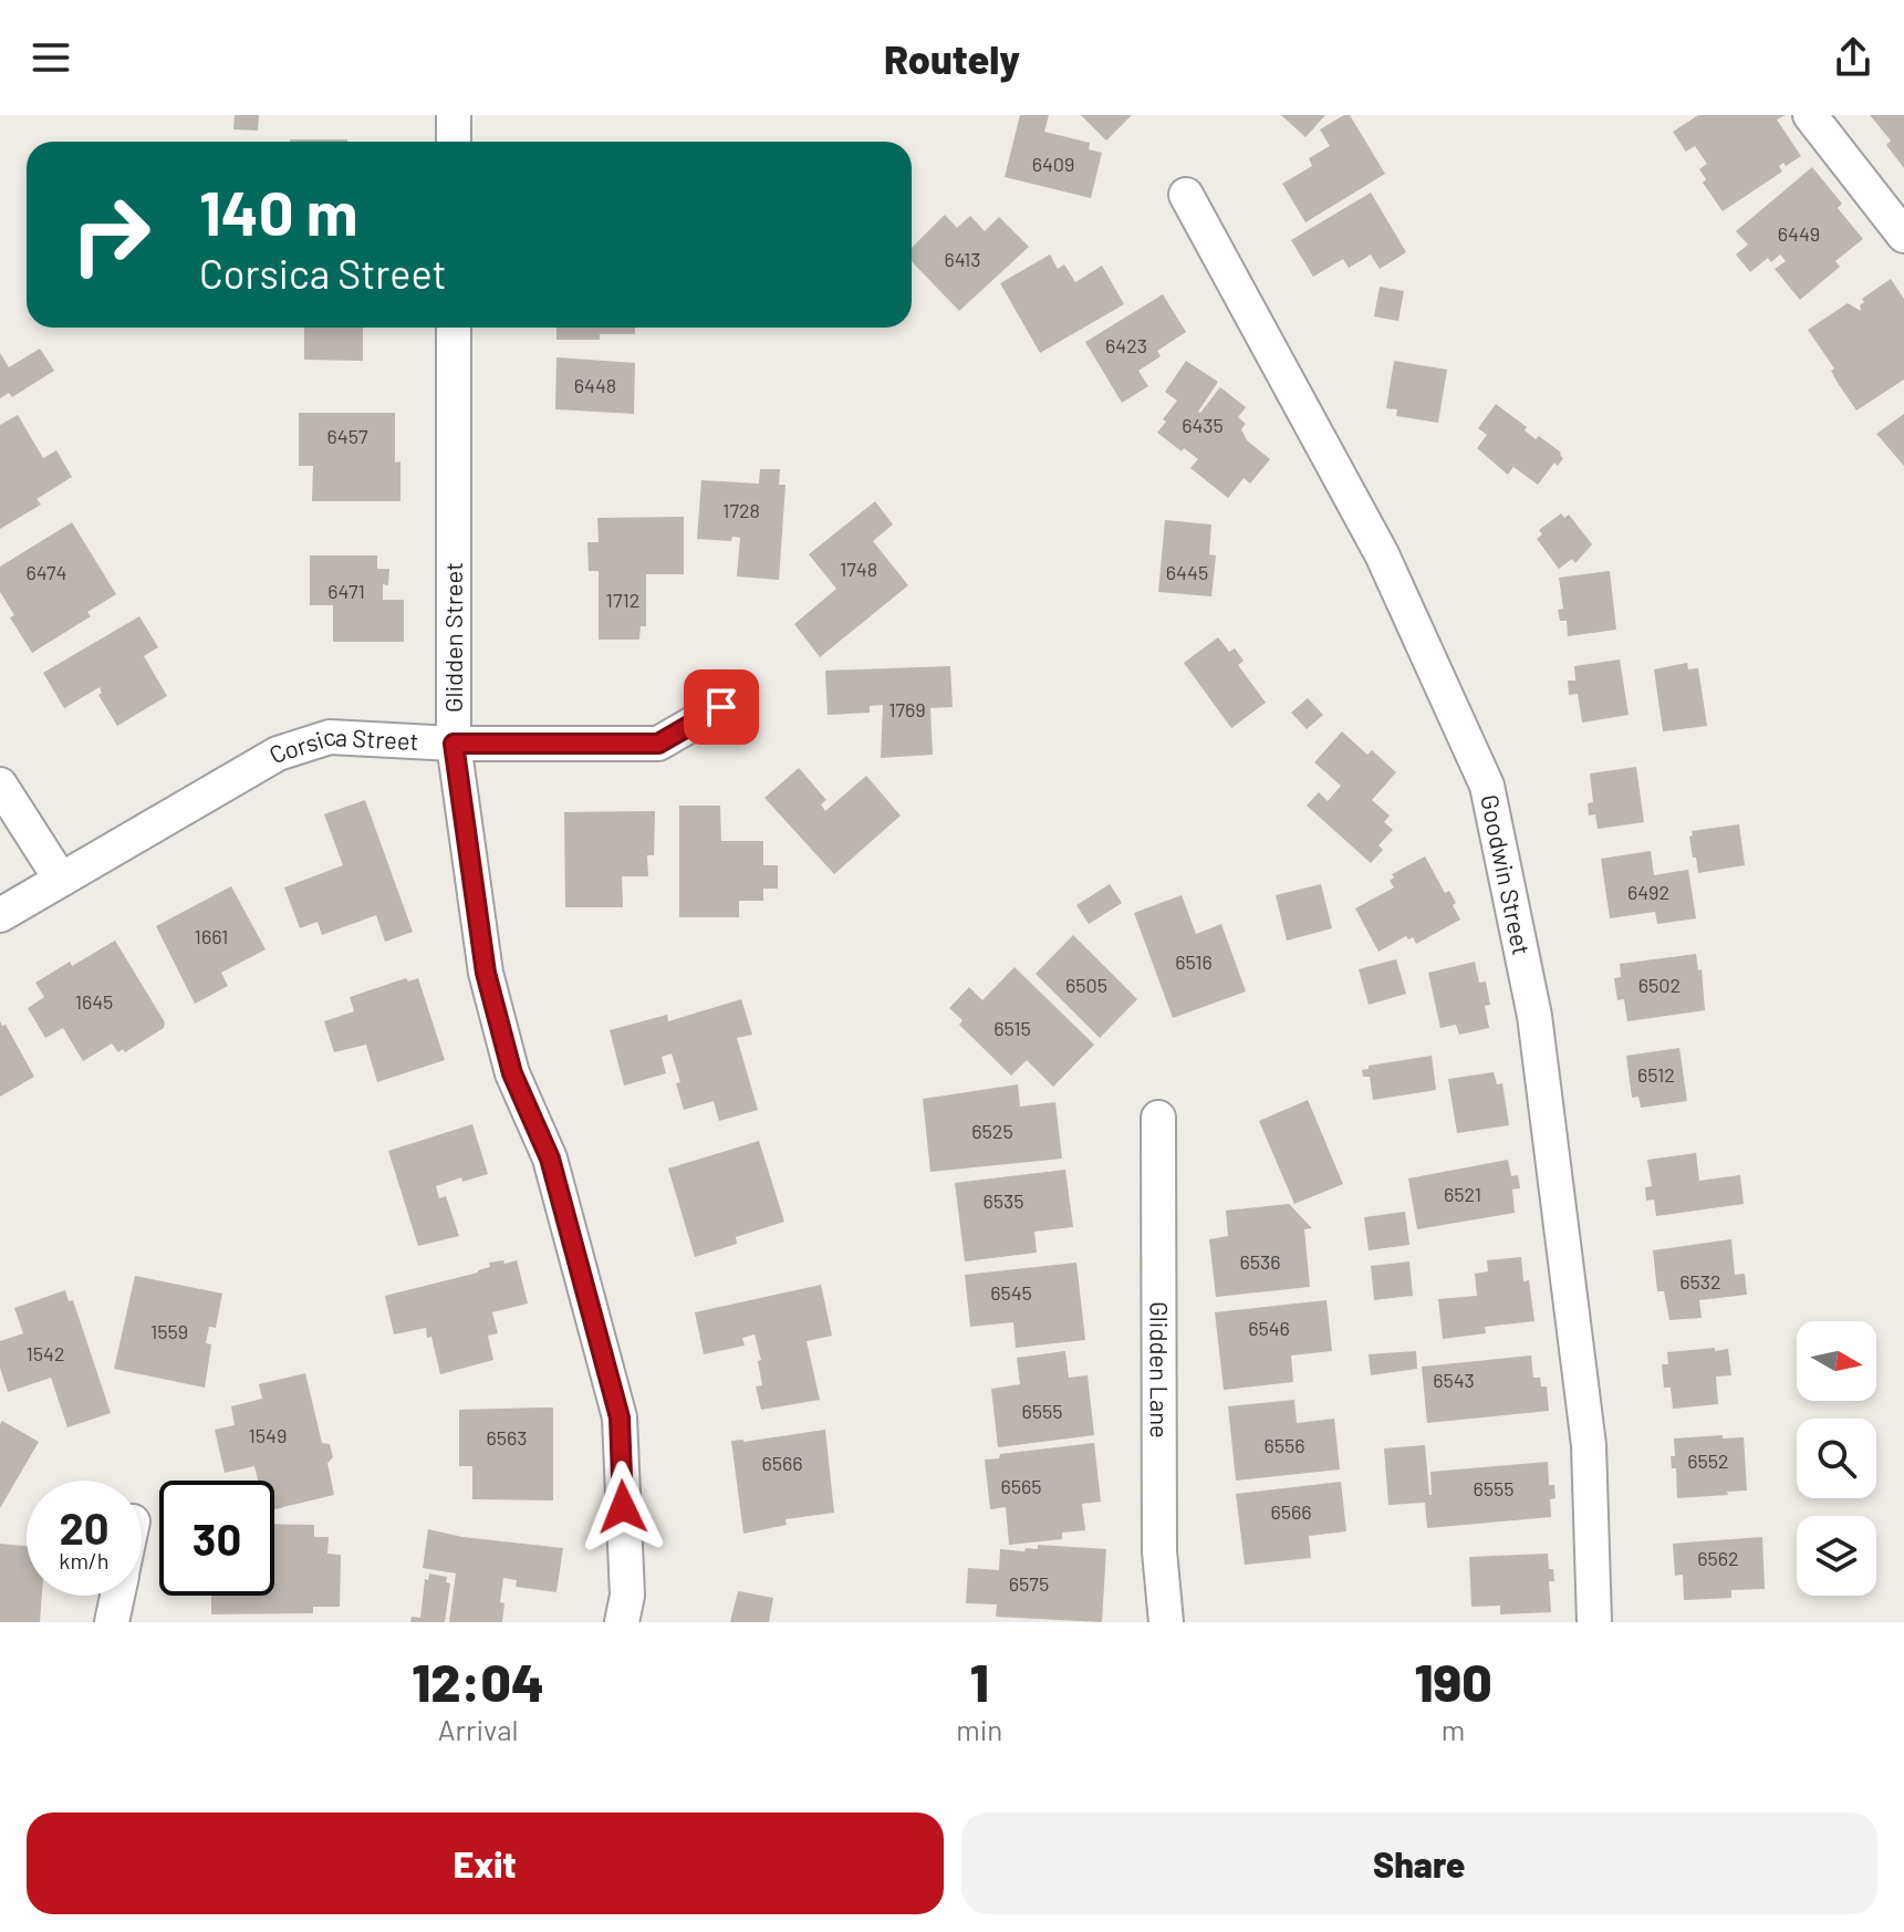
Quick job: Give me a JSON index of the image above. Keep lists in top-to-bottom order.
{
  "streets": {
    "street": [
      "Glidden Street",
      "Corsica Street",
      "Goodwin Street",
      "Glidden Lane"
    ]
  },
  "crossings": [
    ["Glidden Street", "Corsica Street"]
  ],
  "house_numbers": [
    "6409",
    "6449",
    "6413",
    "6423",
    "6448",
    "6435",
    "6457",
    "1728",
    "1748",
    "6474",
    "6445",
    "6471",
    "1712",
    "1769",
    "6492",
    "1661",
    "6516",
    "6505",
    "6502",
    "1645",
    "6515",
    "6512",
    "6525",
    "6521",
    "6535",
    "6536",
    "6532",
    "6545",
    "6546",
    "1559",
    "1542",
    "6543",
    "6555",
    "1549",
    "6563",
    "6556",
    "6552",
    "6566",
    "6565",
    "6555",
    "6566",
    "6562",
    "6575"
  ],
  "north": "right",
  "page": {
    "header": "Routely",
    "turn": ["140 m", "Corsica Street"],
    "speed": "20 km/h",
    "limit": "30",
    "eta": [
      "12:04",
      "Arrival",
      "1",
      "min",
      "190",
      "m"
    ],
    "buttons": ["Exit", "Share"]
  }
}
